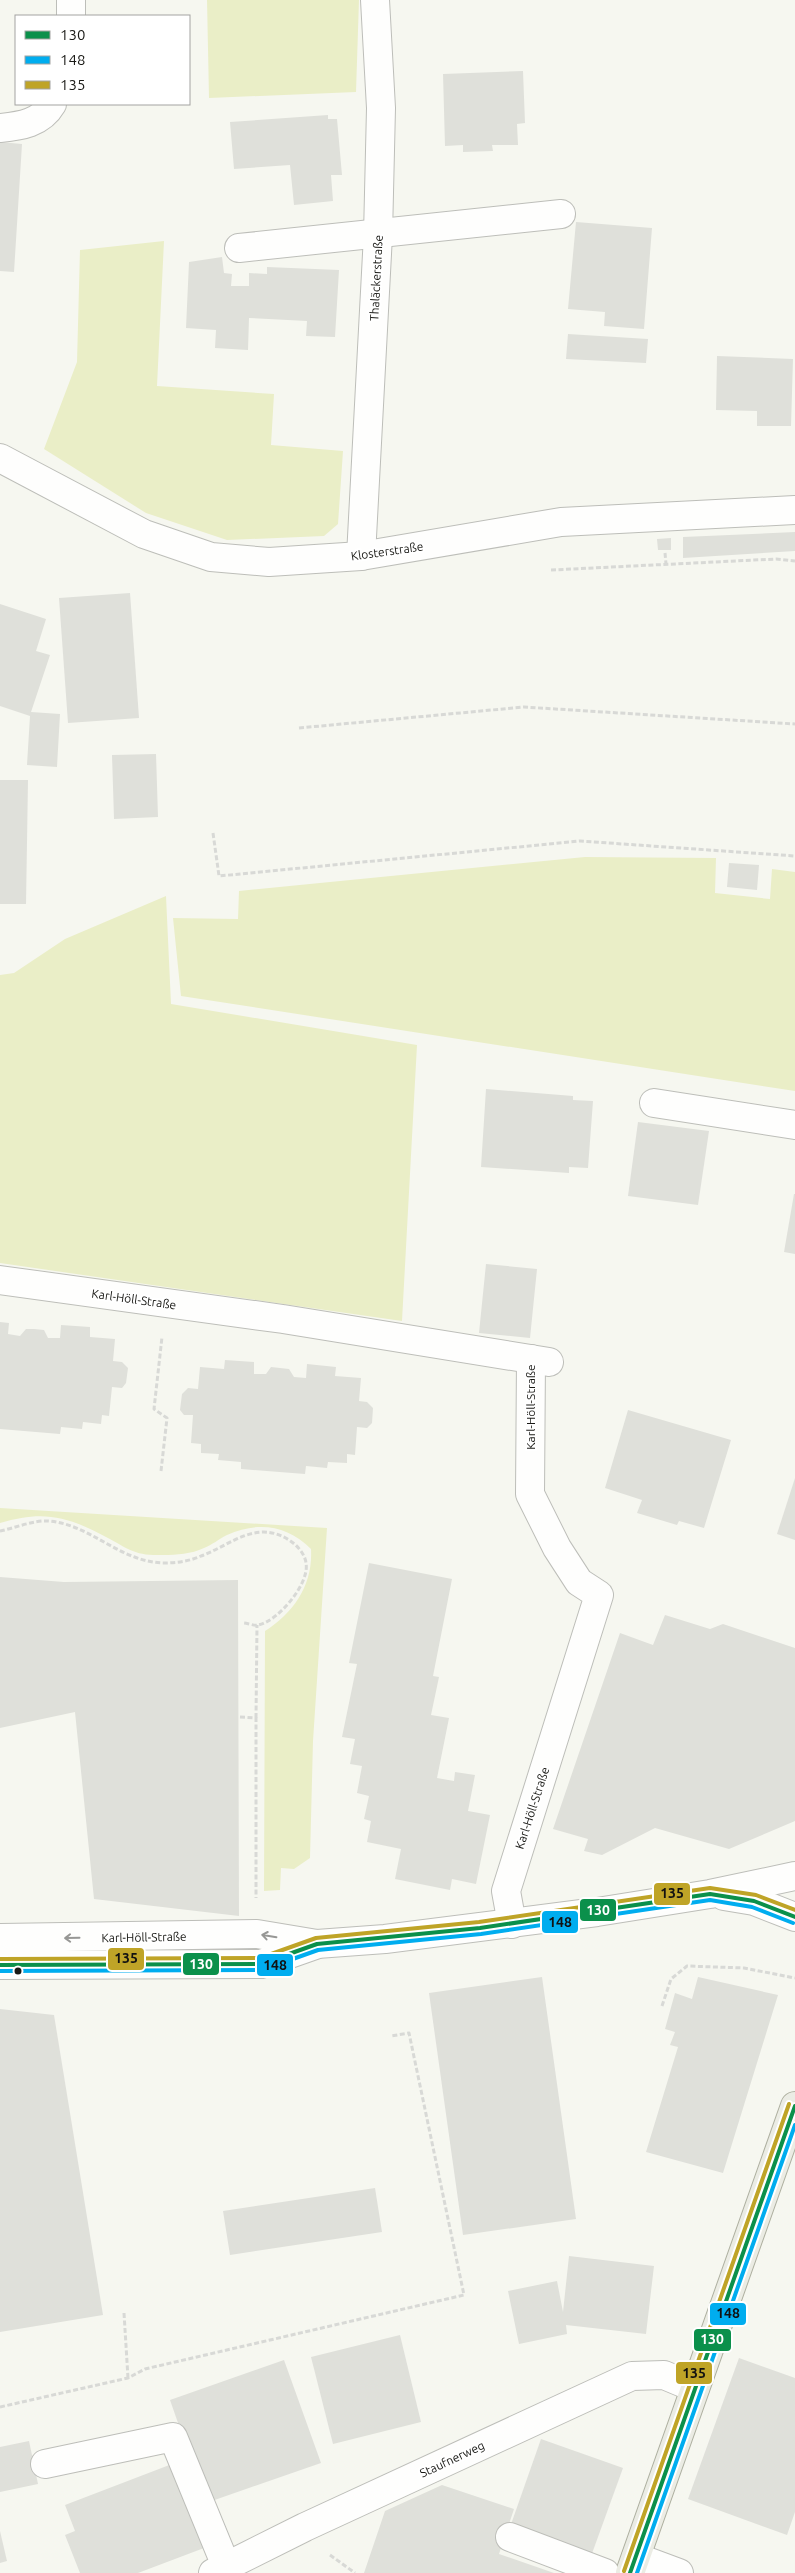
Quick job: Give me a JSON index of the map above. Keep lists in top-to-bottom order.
{
  "streets": {
    "street": [
      "Thaläckerstraße",
      "Klosterstraße",
      "Karl-Höll-Straße",
      "Staufnerweg"
    ]
  },
  "crossings": [
    ["Thaläckerstraße", "Klosterstraße"]
  ],
  "lines": ["transit line 135", "transit line 130", "transit line 148"],
  "legend": ["130", "148", "135"]
}
